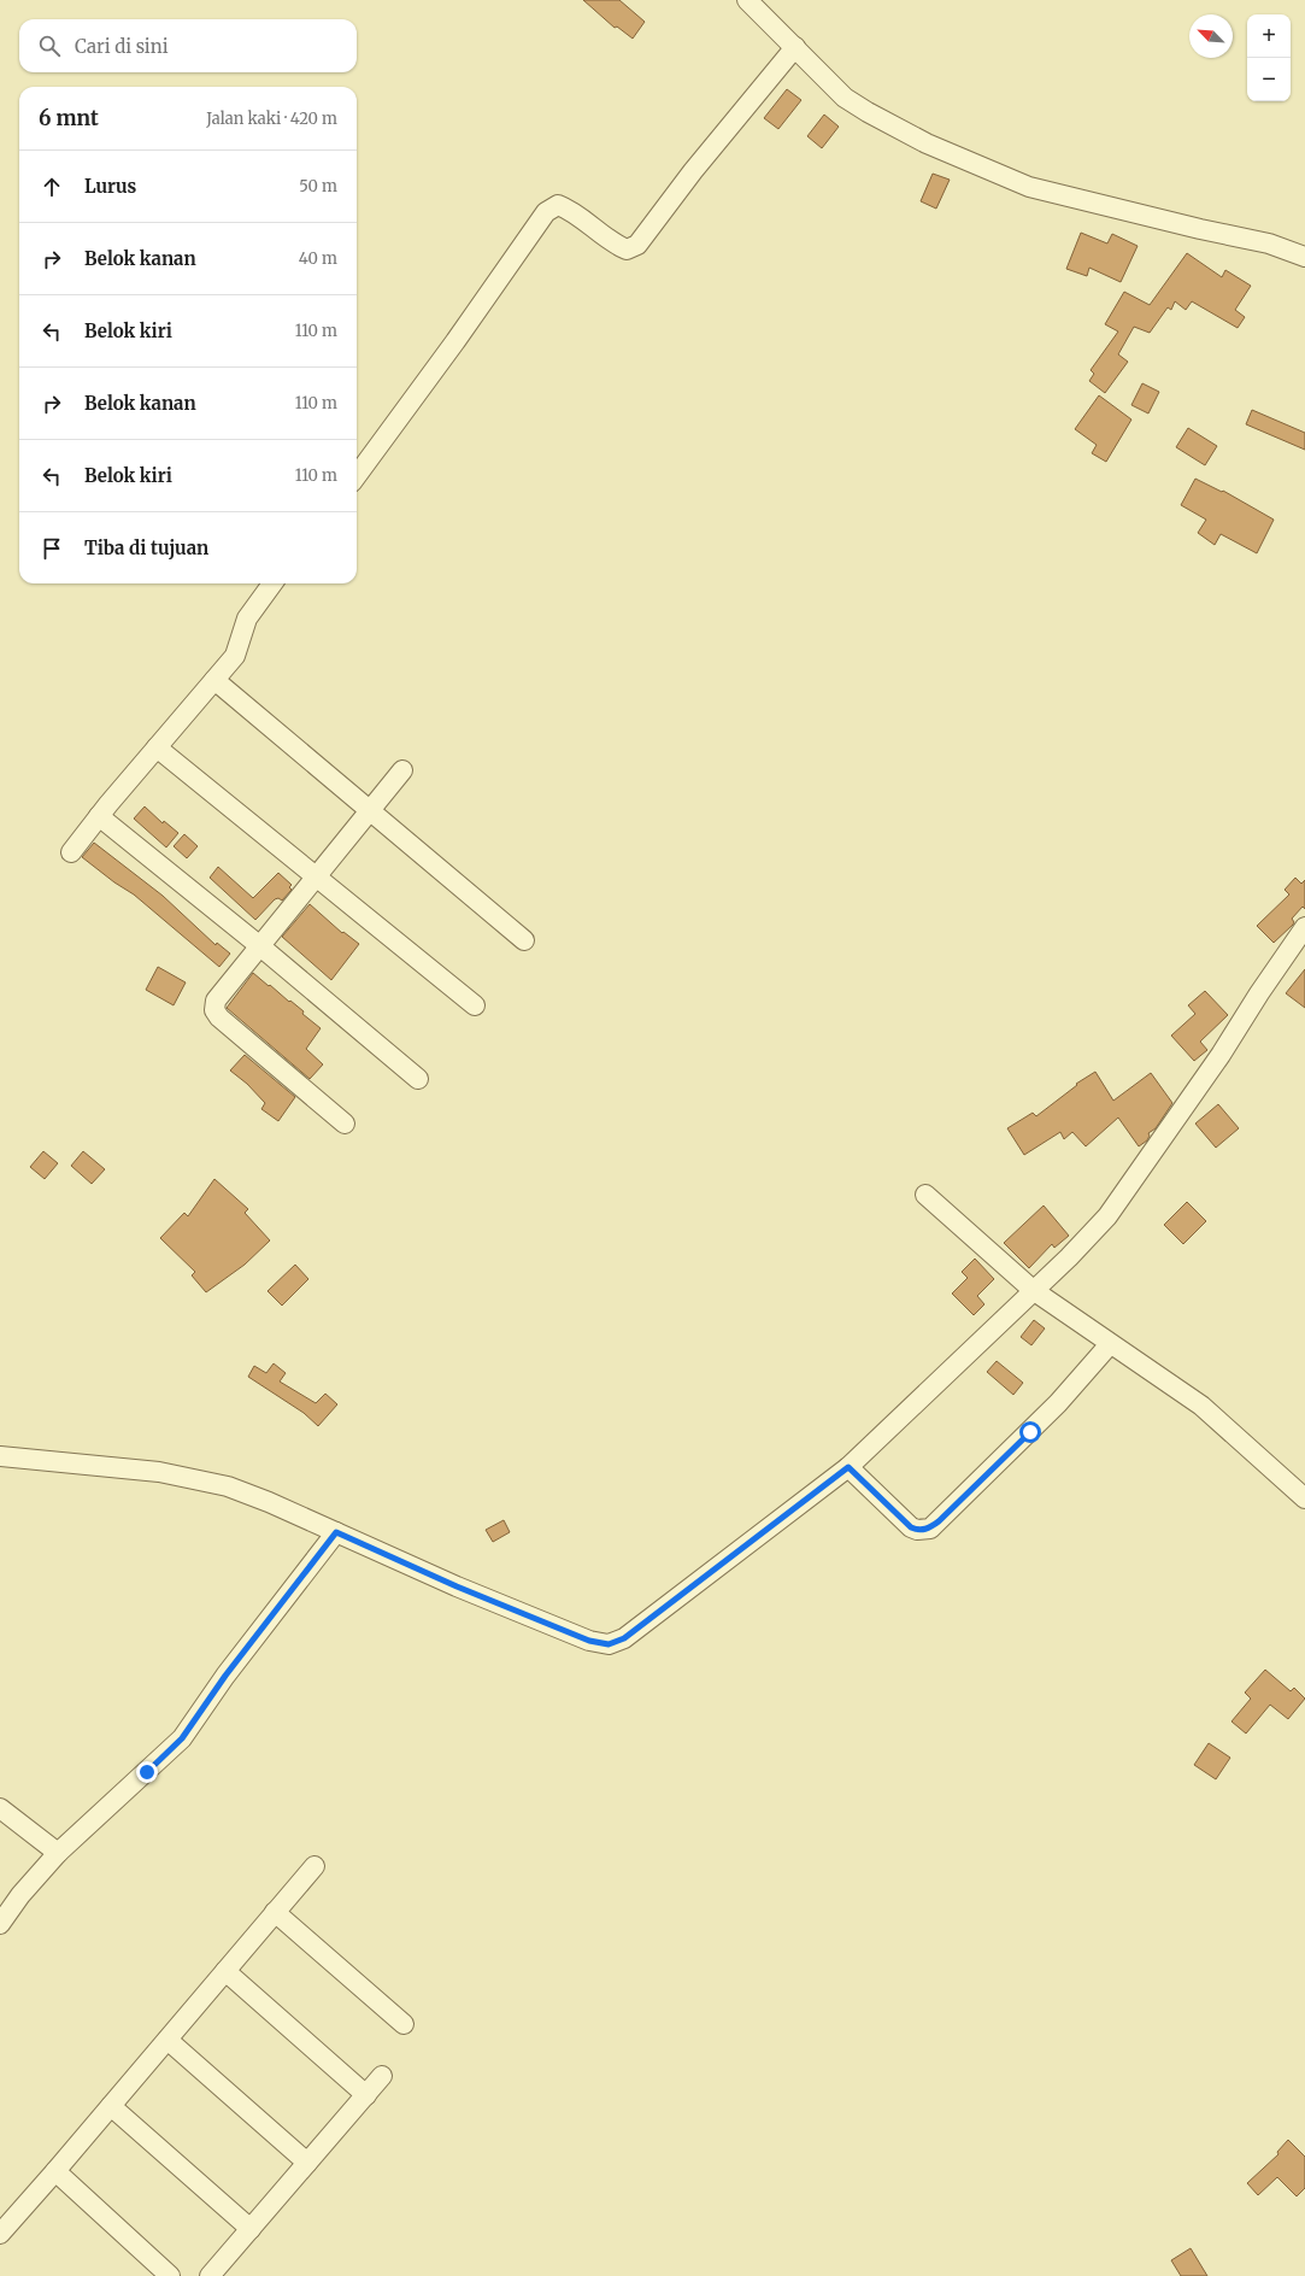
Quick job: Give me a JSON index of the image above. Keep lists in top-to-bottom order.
{
  "north": "top left",
  "page": {
    "map_buttons": ["+", "−"],
    "search": "Cari di sini",
    "heading": ["6 mnt", "Jalan kaki · 420 m"],
    "list": [
      ["Lurus", "50 m"],
      ["Belok kanan", "40 m"],
      ["Belok kiri", "110 m"],
      ["Belok kanan", "110 m"],
      ["Belok kiri", "110 m"],
      "Tiba di tujuan"
    ]
  }
}
